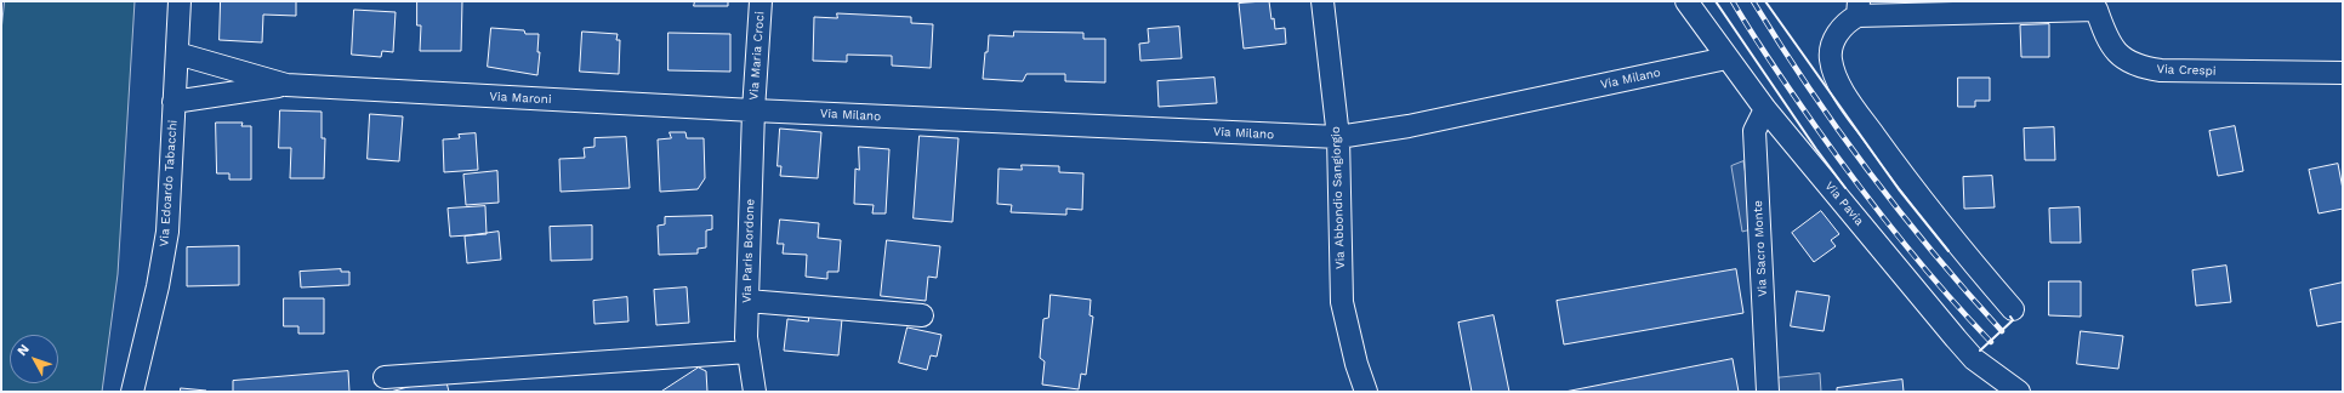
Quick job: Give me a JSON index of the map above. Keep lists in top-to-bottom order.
{
  "streets": {
    "street": [
      "Via Maria Croci",
      "Via Crespi",
      "Via Milano",
      "Via Maroni",
      "Via Edoardo Tabacchi",
      "Via Abbondio Sangiorgio",
      "Via Pavia",
      "Via Sacro Monte",
      "Via Paris Bordone"
    ]
  },
  "crossings": [
    ["Via Maria Croci", "Via Milano"],
    ["Via Maria Croci", "Via Maroni"],
    ["Via Maria Croci", "Via Paris Bordone"],
    ["Via Milano", "Via Maroni"],
    ["Via Milano", "Via Abbondio Sangiorgio"],
    ["Via Milano", "Via Pavia"],
    ["Via Milano", "Via Paris Bordone"],
    ["Via Maroni", "Via Edoardo Tabacchi"],
    ["Via Maroni", "Via Paris Bordone"],
    ["Via Pavia", "Via Sacro Monte"]
  ],
  "north": "top left"
}
